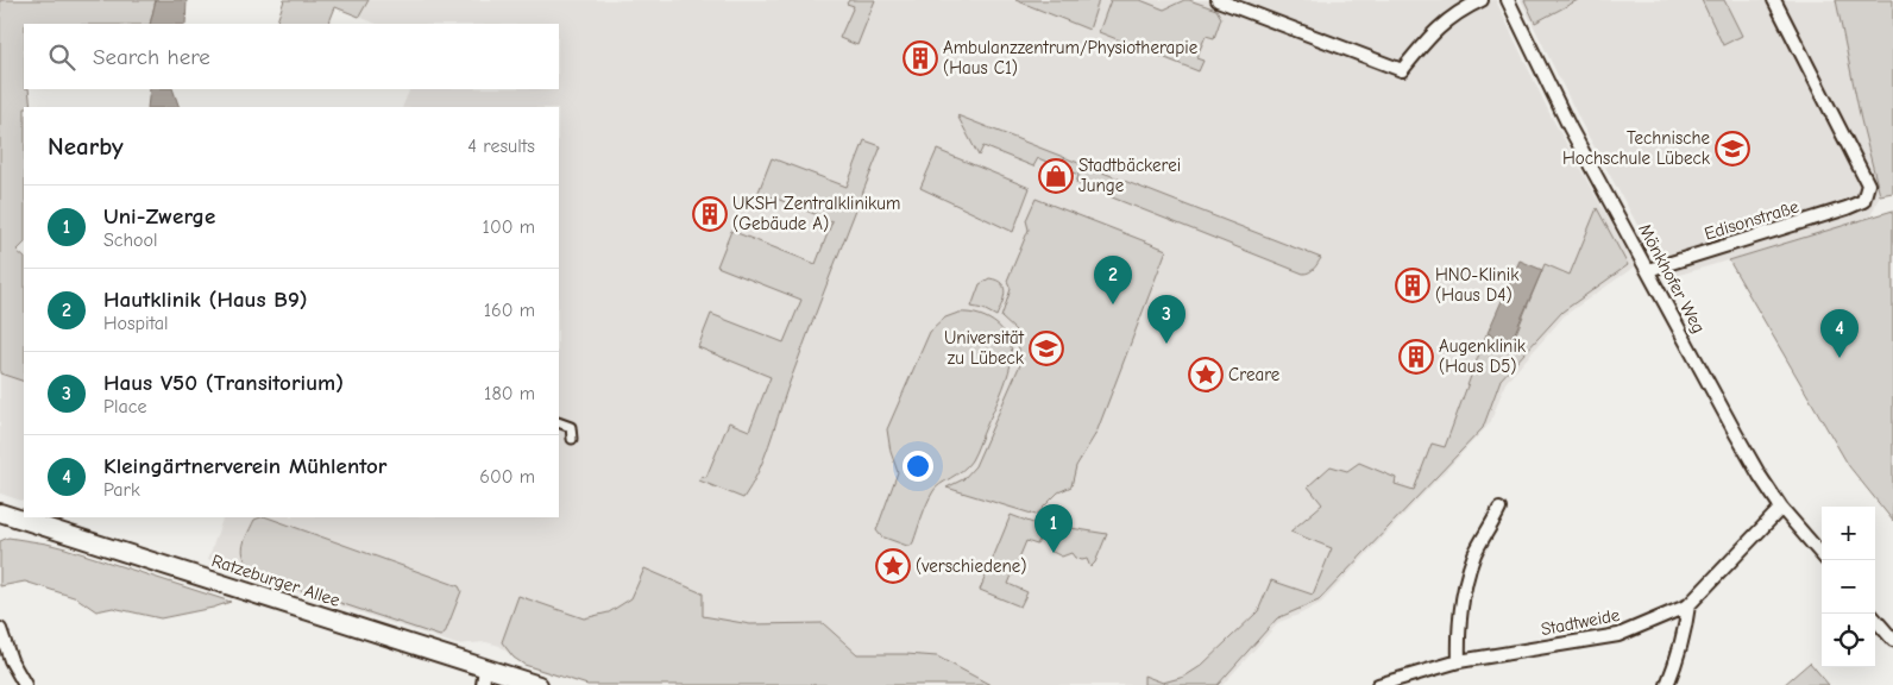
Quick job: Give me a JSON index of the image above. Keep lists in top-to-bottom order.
{
  "streets": {
    "main road": ["Ratzeburger Allee"],
    "street": ["Edisonstraße", "Mönkhofer Weg", "Stadtweide"]
  },
  "crossings": [
    ["Edisonstraße", "Mönkhofer Weg"],
    ["Mönkhofer Weg", "Stadtweide"]
  ],
  "places": {
    "building": [
      "Ambulanzzentrum/Physiotherapie (Haus C1)",
      "UKSH Zentralklinikum (Gebäude A)",
      "HNO-Klinik (Haus D4)",
      "Augenklinik (Haus D5)"
    ],
    "school or university": ["Technische Hochschule Lübeck", "Universität zu Lübeck"],
    "shop": ["Stadtbäckerei Junge"],
    "place": ["Creare", "(verschiedene)"]
  },
  "page": {
    "search": "Search here",
    "heading": ["Nearby", "4 results"],
    "list": [
      {
        "mark": "1",
        "name": "Uni-Zwerge",
        "note": "School",
        "value": "100 m"
      },
      {
        "mark": "2",
        "name": "Hautklinik (Haus B9)",
        "note": "Hospital",
        "value": "160 m"
      },
      {
        "mark": "3",
        "name": "Haus V50 (Transitorium)",
        "note": "Place",
        "value": "180 m"
      },
      {
        "mark": "4",
        "name": "Kleingärtnerverein Mühlentor",
        "note": "Park",
        "value": "600 m"
      }
    ],
    "pins": [
      "2",
      "3",
      "4",
      "1"
    ],
    "map_buttons": ["+", "−"]
  }
}
